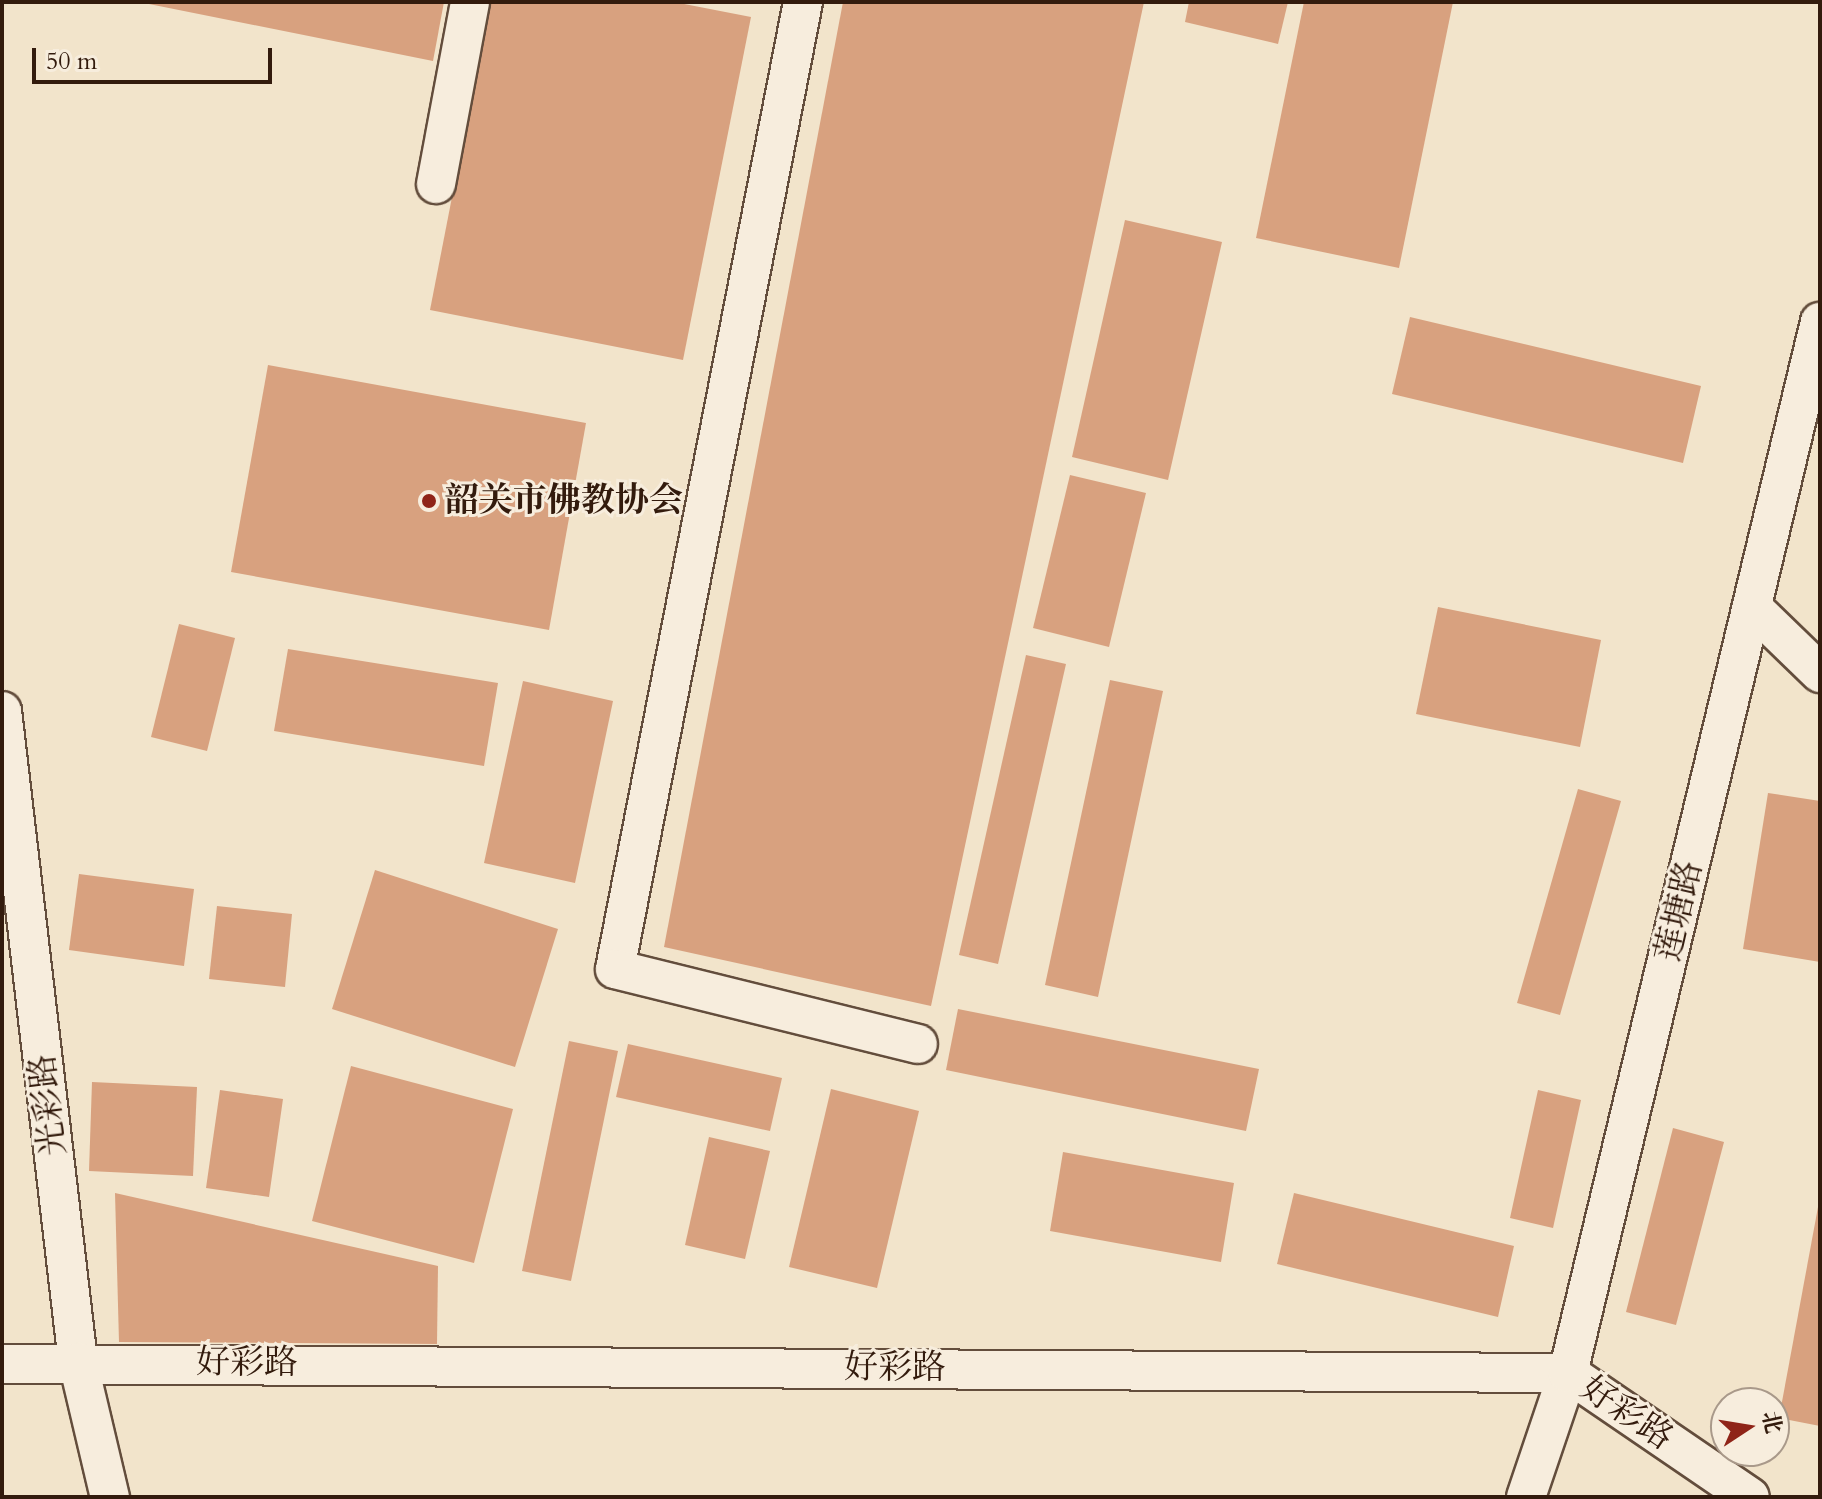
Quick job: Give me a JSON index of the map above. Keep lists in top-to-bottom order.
{
  "streets": {
    "street": ["莲塘路", "光彩路", "好彩路"]
  },
  "crossings": [
    ["莲塘路", "好彩路"],
    ["光彩路", "好彩路"]
  ],
  "places": ["韶关市佛教协会"],
  "scale_bar": "50 m",
  "north": "right"
}
